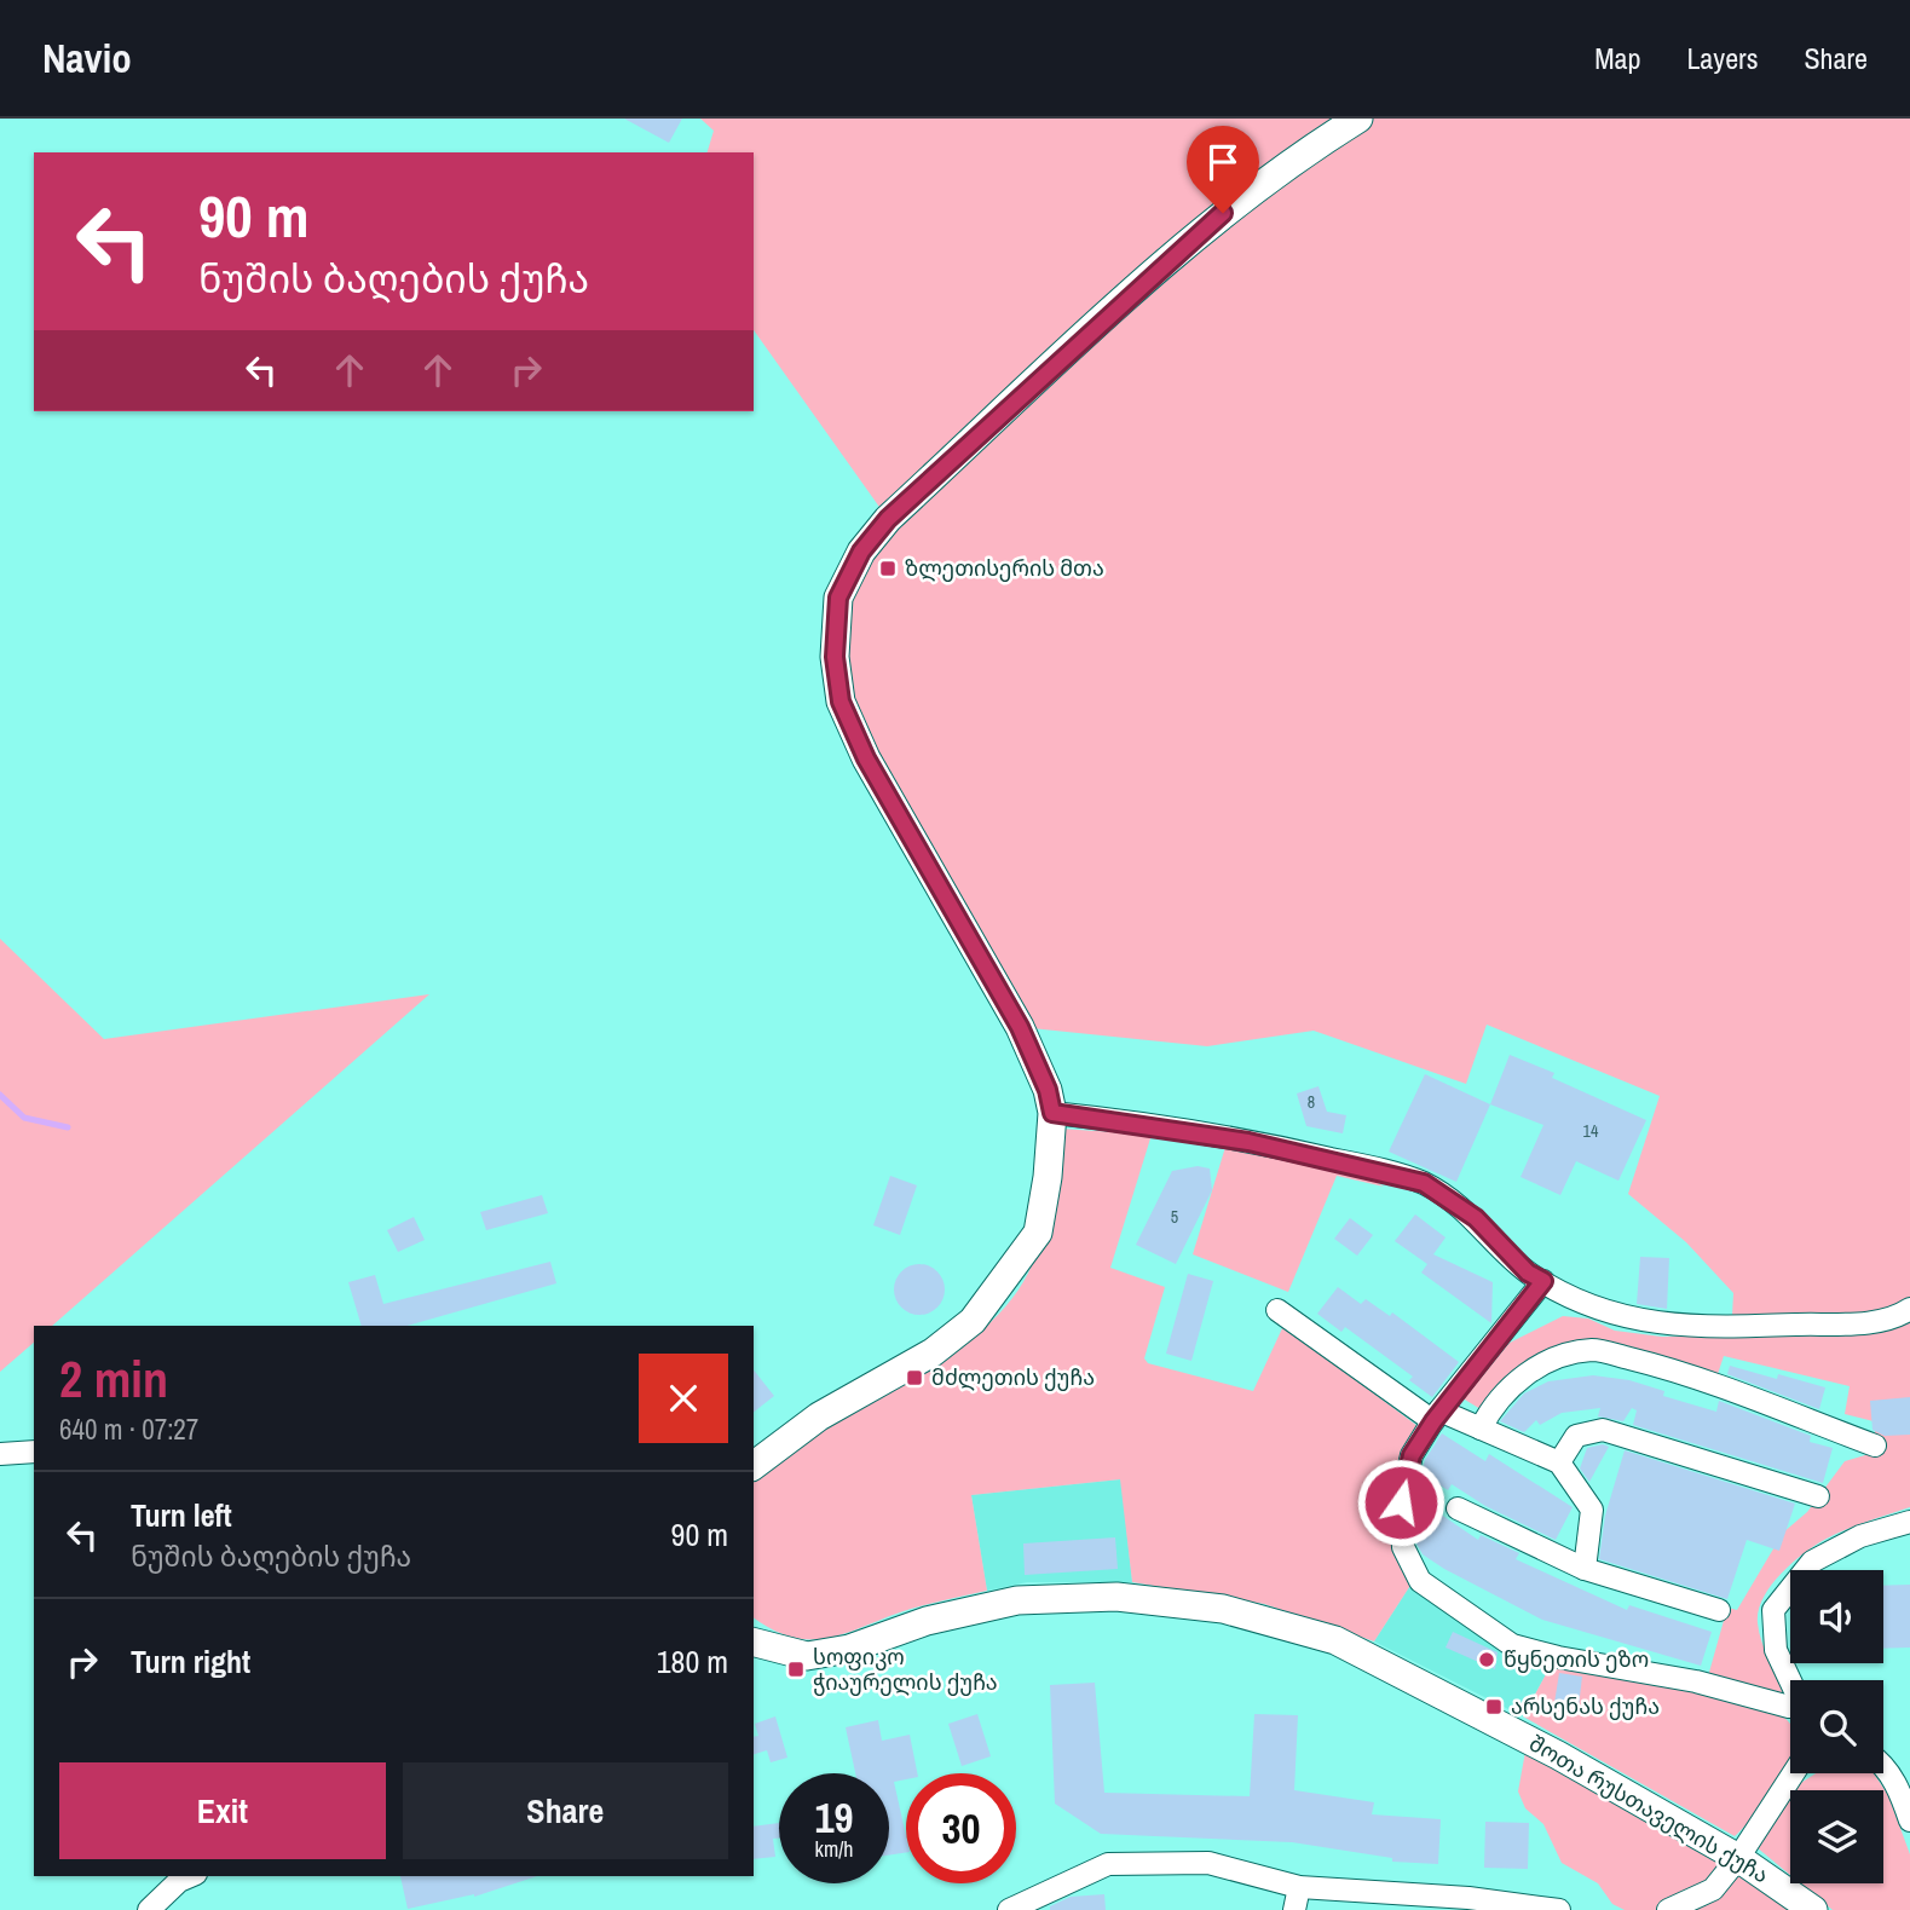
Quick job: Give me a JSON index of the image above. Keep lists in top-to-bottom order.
{
  "streets": {
    "main road": ["შოთა რუსთაველის ქუჩა"]
  },
  "places": {
    "transit": [
      "ზლეთისერის მთა",
      "მძლეთის ქუჩა",
      "სოფიკო ჭიაურელის ქუჩა",
      "არსენას ქუჩა"
    ],
    "other": ["წყნეთის ეზო"]
  },
  "house_numbers": ["8", "14", "5"],
  "page": {
    "header": "Navio",
    "nav": ["Map", "Layers", "Share"],
    "turn": ["90 m", "ნუშის ბაღების ქუჩა"],
    "heading": ["2 min", "640 m · 07:27"],
    "list": [
      {
        "name": "Turn left",
        "note": "ნუშის ბაღების ქუჩა",
        "value": "90 m"
      },
      {
        "name": "Turn right",
        "value": "180 m"
      }
    ],
    "buttons": ["Exit", "Share"],
    "speed": "19 km/h",
    "limit": "30"
  }
}
